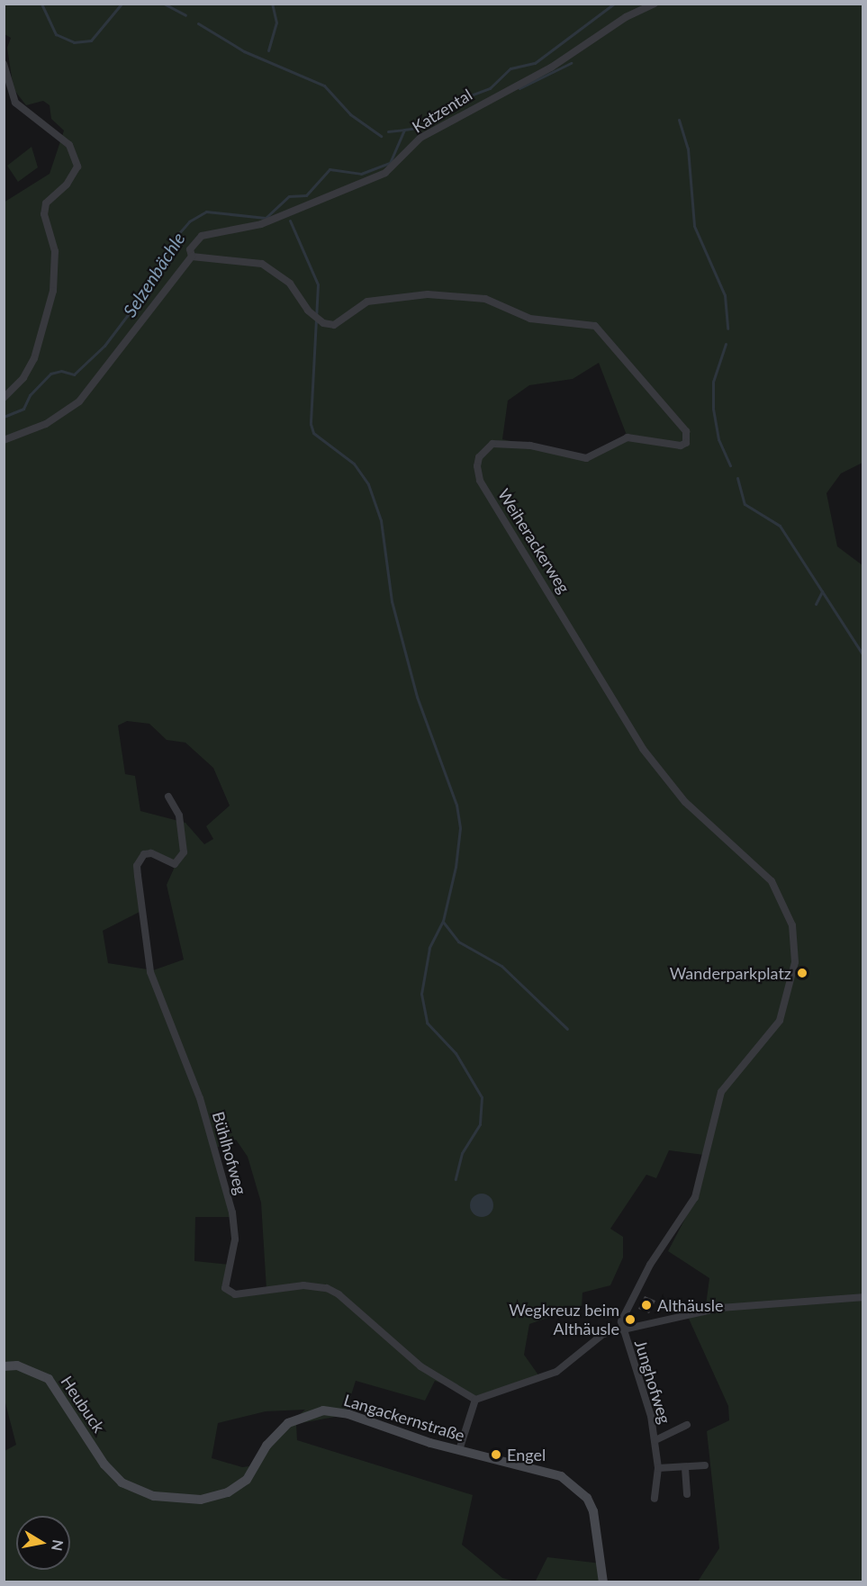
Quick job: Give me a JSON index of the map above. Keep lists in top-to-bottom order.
{
  "streets": {
    "street": [
      "Katzental",
      "Weiherackerweg",
      "Bühlhofweg",
      "Junghofweg",
      "Heubuck",
      "Langackernstraße"
    ]
  },
  "crossings": [
    ["Katzental", "Weiherackerweg"],
    ["Weiherackerweg", "Junghofweg"],
    ["Heubuck", "Langackernstraße"]
  ],
  "water": ["Selzenbächle"],
  "places": [
    "Wanderparkplatz",
    "Althäusle",
    "Wegkreuz beim Althäusle",
    "Engel"
  ],
  "north": "right"
}
